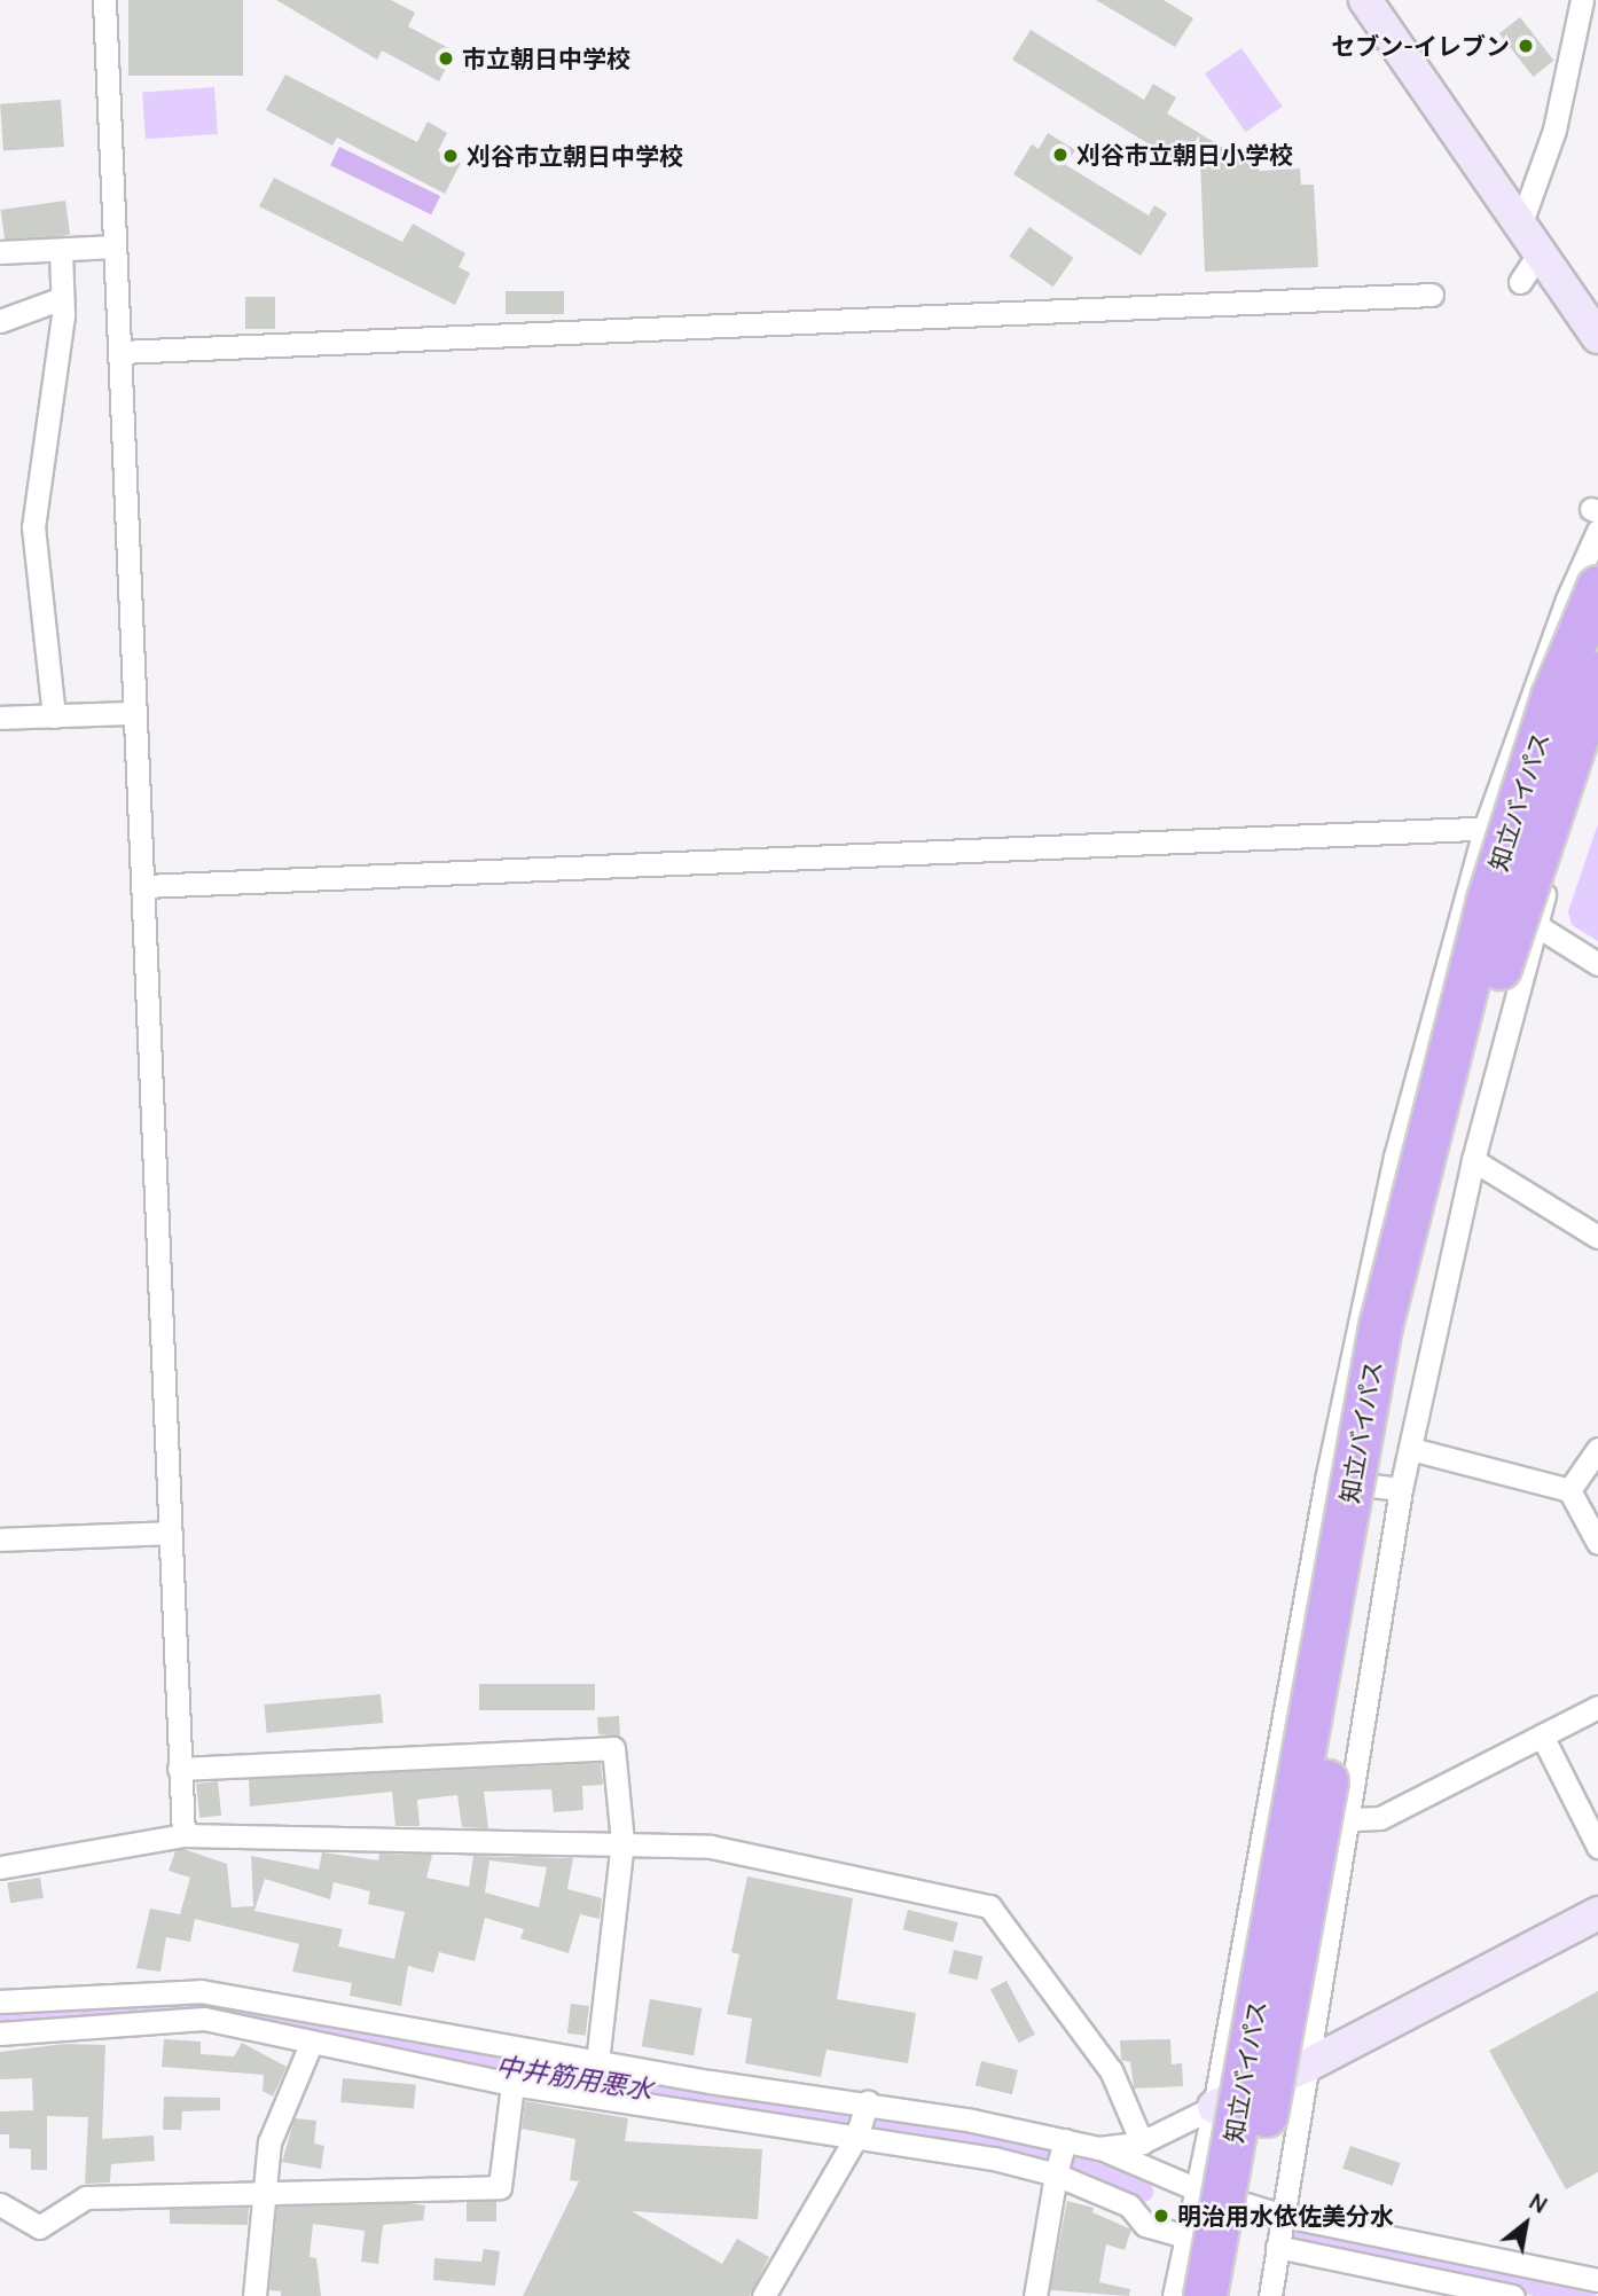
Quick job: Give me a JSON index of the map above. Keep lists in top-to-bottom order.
{
  "streets": {
    "highway": ["知立バイパス"]
  },
  "water": ["中井筋用悪水"],
  "places": [
    "セブン-イレブン",
    "市立朝日中学校",
    "刈谷市立朝日小学校",
    "刈谷市立朝日中学校",
    "明治用水依佐美分水"
  ],
  "north": "top right"
}
